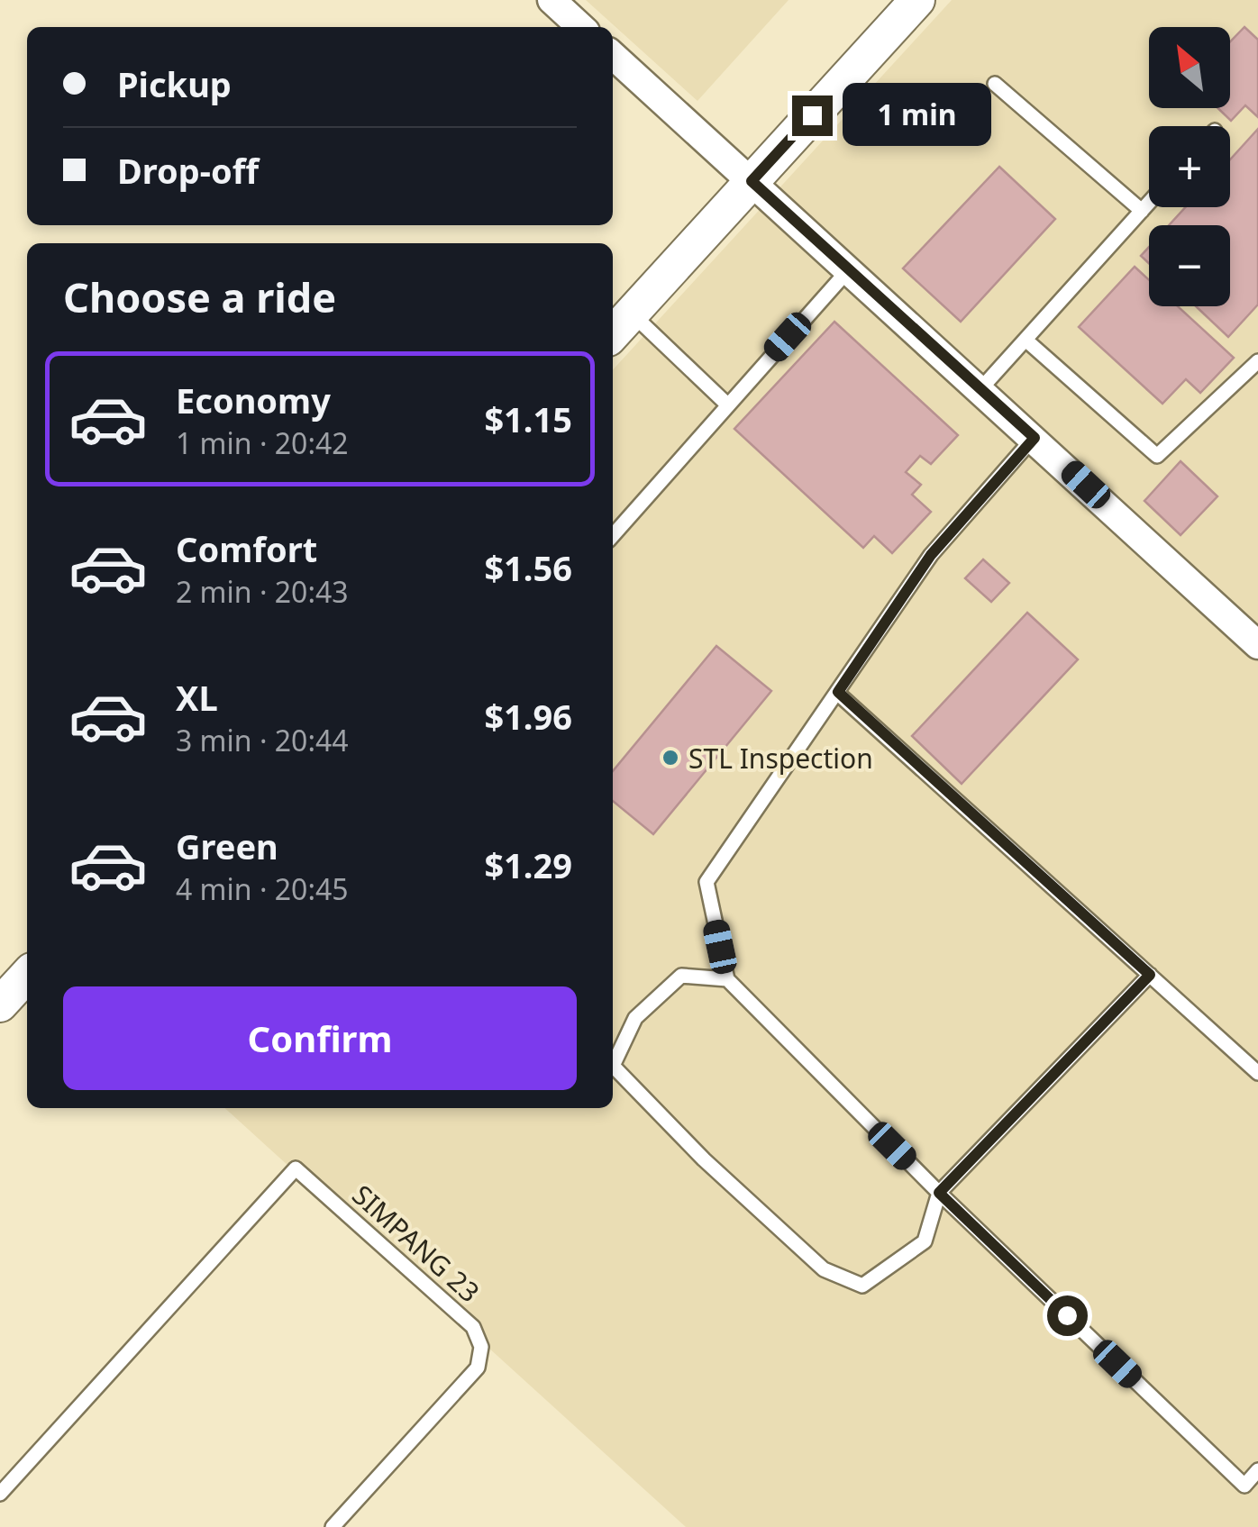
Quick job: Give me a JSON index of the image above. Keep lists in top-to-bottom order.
{
  "streets": {
    "lane": ["SIMPANG 23"]
  },
  "places": ["STL Inspection"],
  "north": "top left",
  "page": {
    "map_buttons": ["+", "−"],
    "banner": ["Pickup", "Drop-off"],
    "bubble": "1 min",
    "heading": "Choose a ride",
    "list": [
      {
        "name": "Economy",
        "note": "1 min · 20:42",
        "value": "$1.15"
      },
      {
        "name": "Comfort",
        "note": "2 min · 20:43",
        "value": "$1.56"
      },
      {
        "name": "XL",
        "note": "3 min · 20:44",
        "value": "$1.96"
      },
      {
        "name": "Green",
        "note": "4 min · 20:45",
        "value": "$1.29"
      }
    ],
    "buttons": "Confirm"
  }
}
